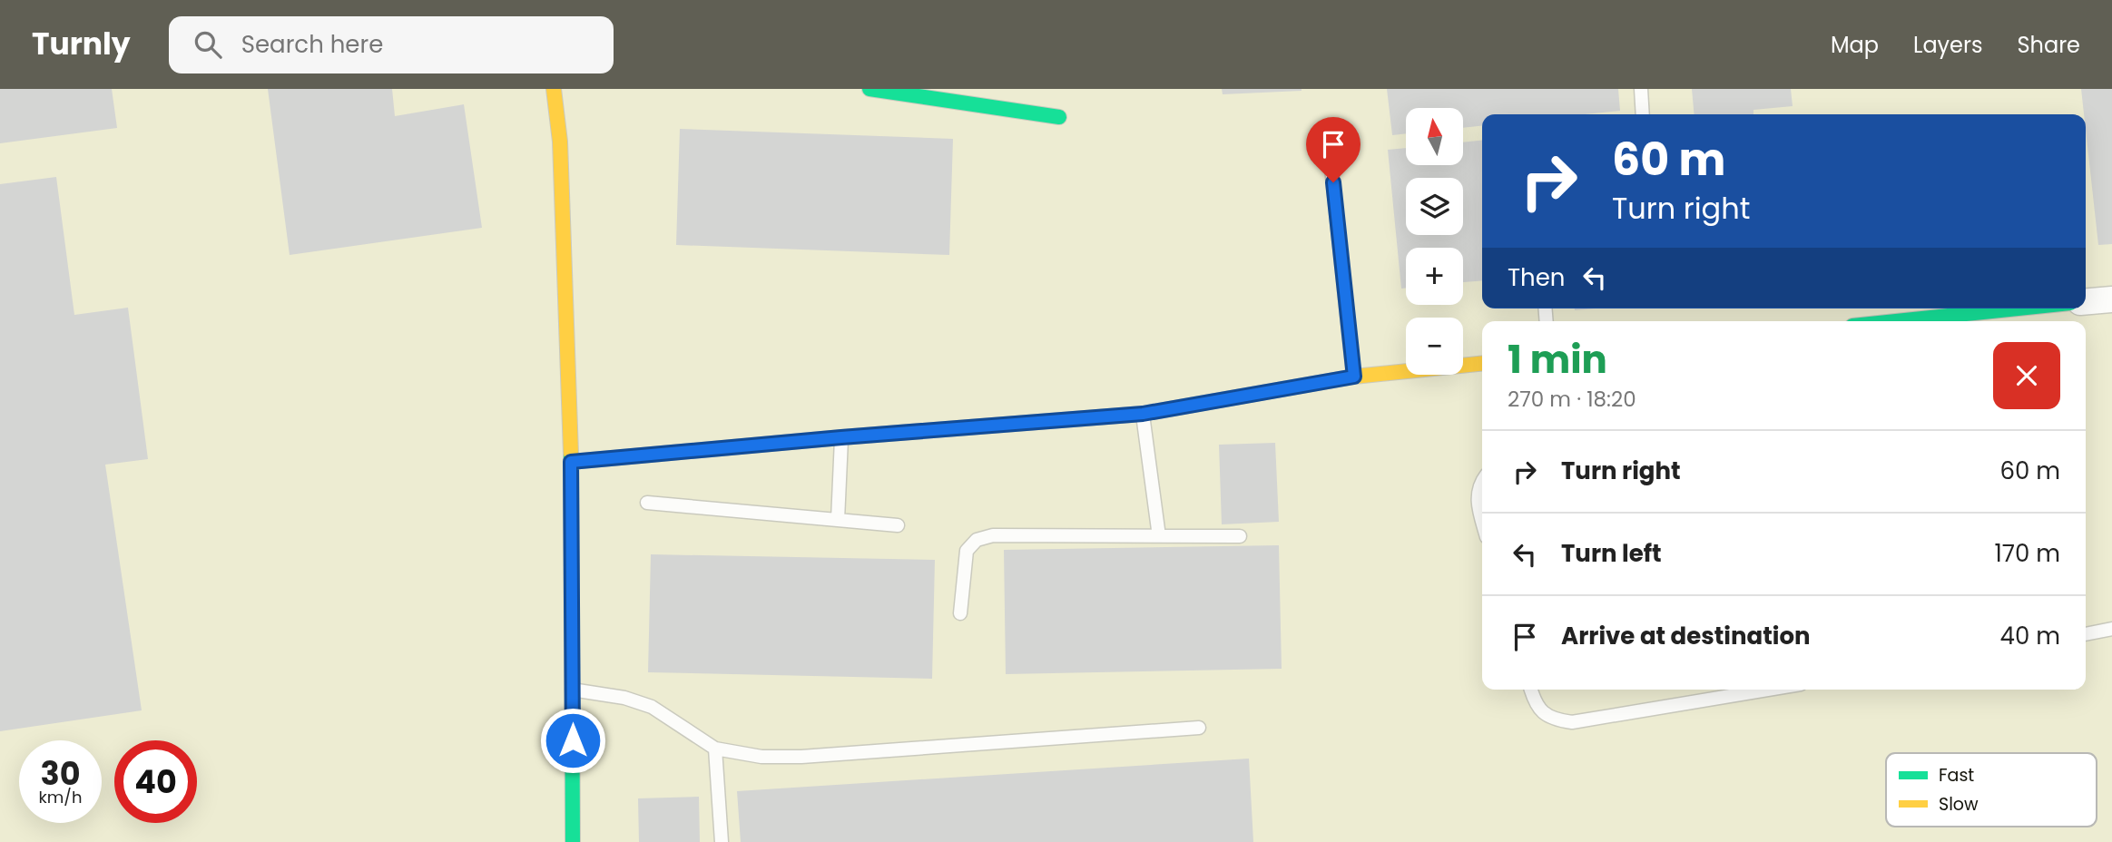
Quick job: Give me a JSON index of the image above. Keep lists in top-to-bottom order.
{
  "legend": ["Fast", "Slow"],
  "north": "top",
  "page": {
    "header": "Turnly",
    "search": "Search here",
    "nav": ["Map", "Layers", "Share"],
    "map_buttons": ["+", "−"],
    "turn": ["60 m", "Turn right"],
    "then": "Then",
    "heading": ["1 min", "270 m · 18:20"],
    "list": [
      {
        "name": "Turn right",
        "value": "60 m"
      },
      {
        "name": "Turn left",
        "value": "170 m"
      },
      {
        "name": "Arrive at destination",
        "value": "40 m"
      }
    ],
    "speed": "30 km/h",
    "limit": "40"
  }
}
